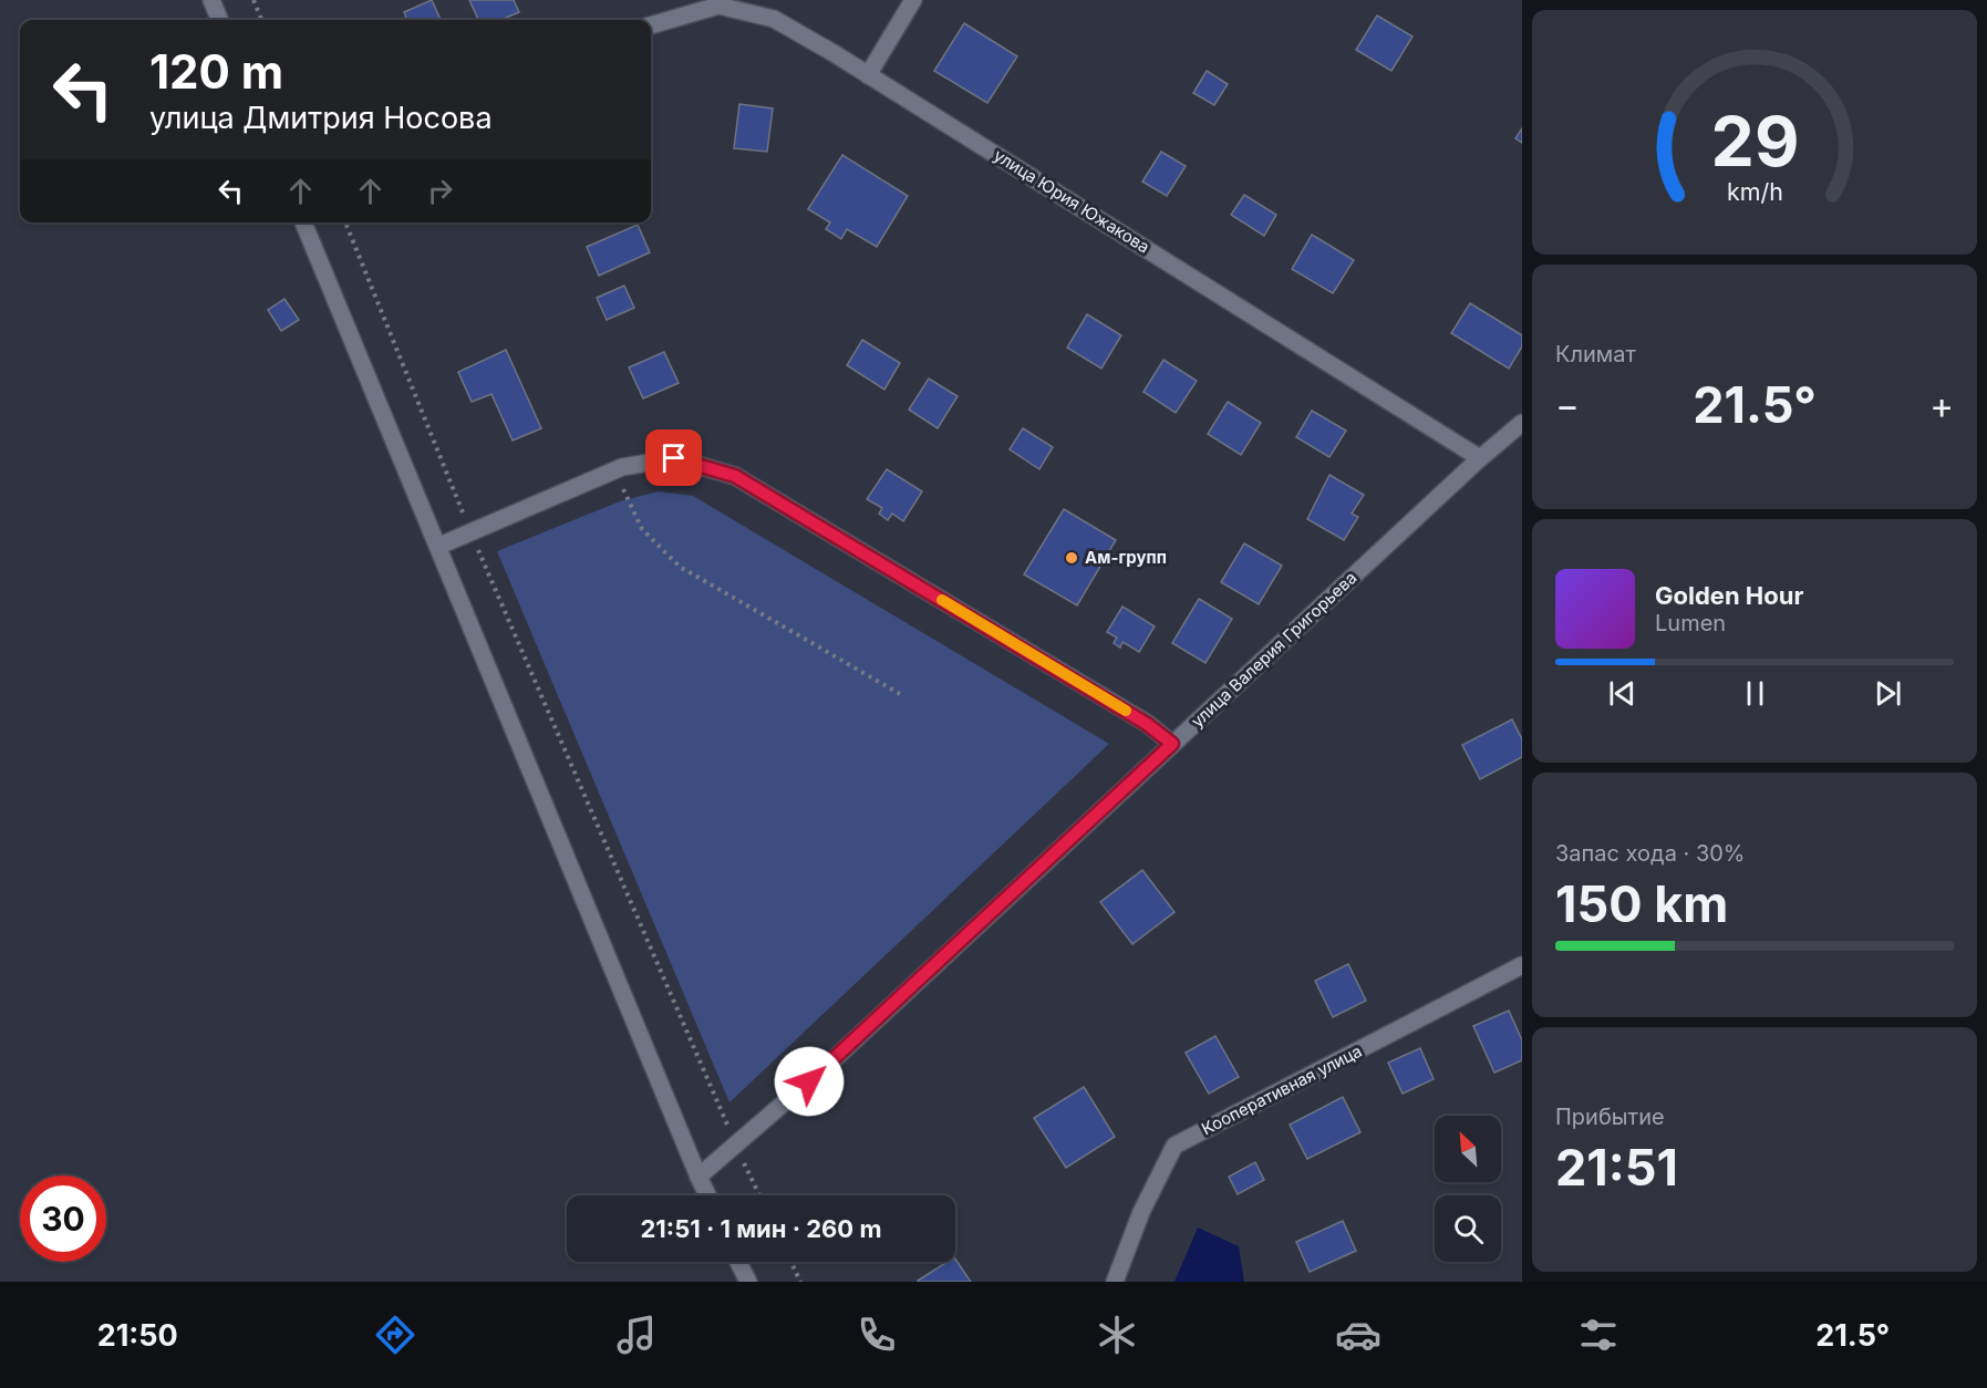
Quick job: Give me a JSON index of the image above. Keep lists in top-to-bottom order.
{
  "streets": {
    "street": ["улица Юрия Южакова", "улица Валерия Григорьева", "Кооперативная улица"]
  },
  "crossings": [
    ["улица Юрия Южакова", "улица Валерия Григорьева"]
  ],
  "places": ["Ам-групп"],
  "north": "top left",
  "page": {
    "turn": ["120 m", "улица Дмитрия Носова"],
    "tile": [
      "Климат",
      ["Запас хода · 30%", "150 km"],
      ["Прибытие", "21:51"]
    ],
    "heat": ["−", "21.5°", "+"],
    "song": ["Golden Hour", "Lumen"],
    "limit": "30",
    "trip": "21:51 · 1 мин · 260 m",
    "tabs": ["21:50", "21.5°"],
    "gauge": ["29", "km/h"]
  }
}
